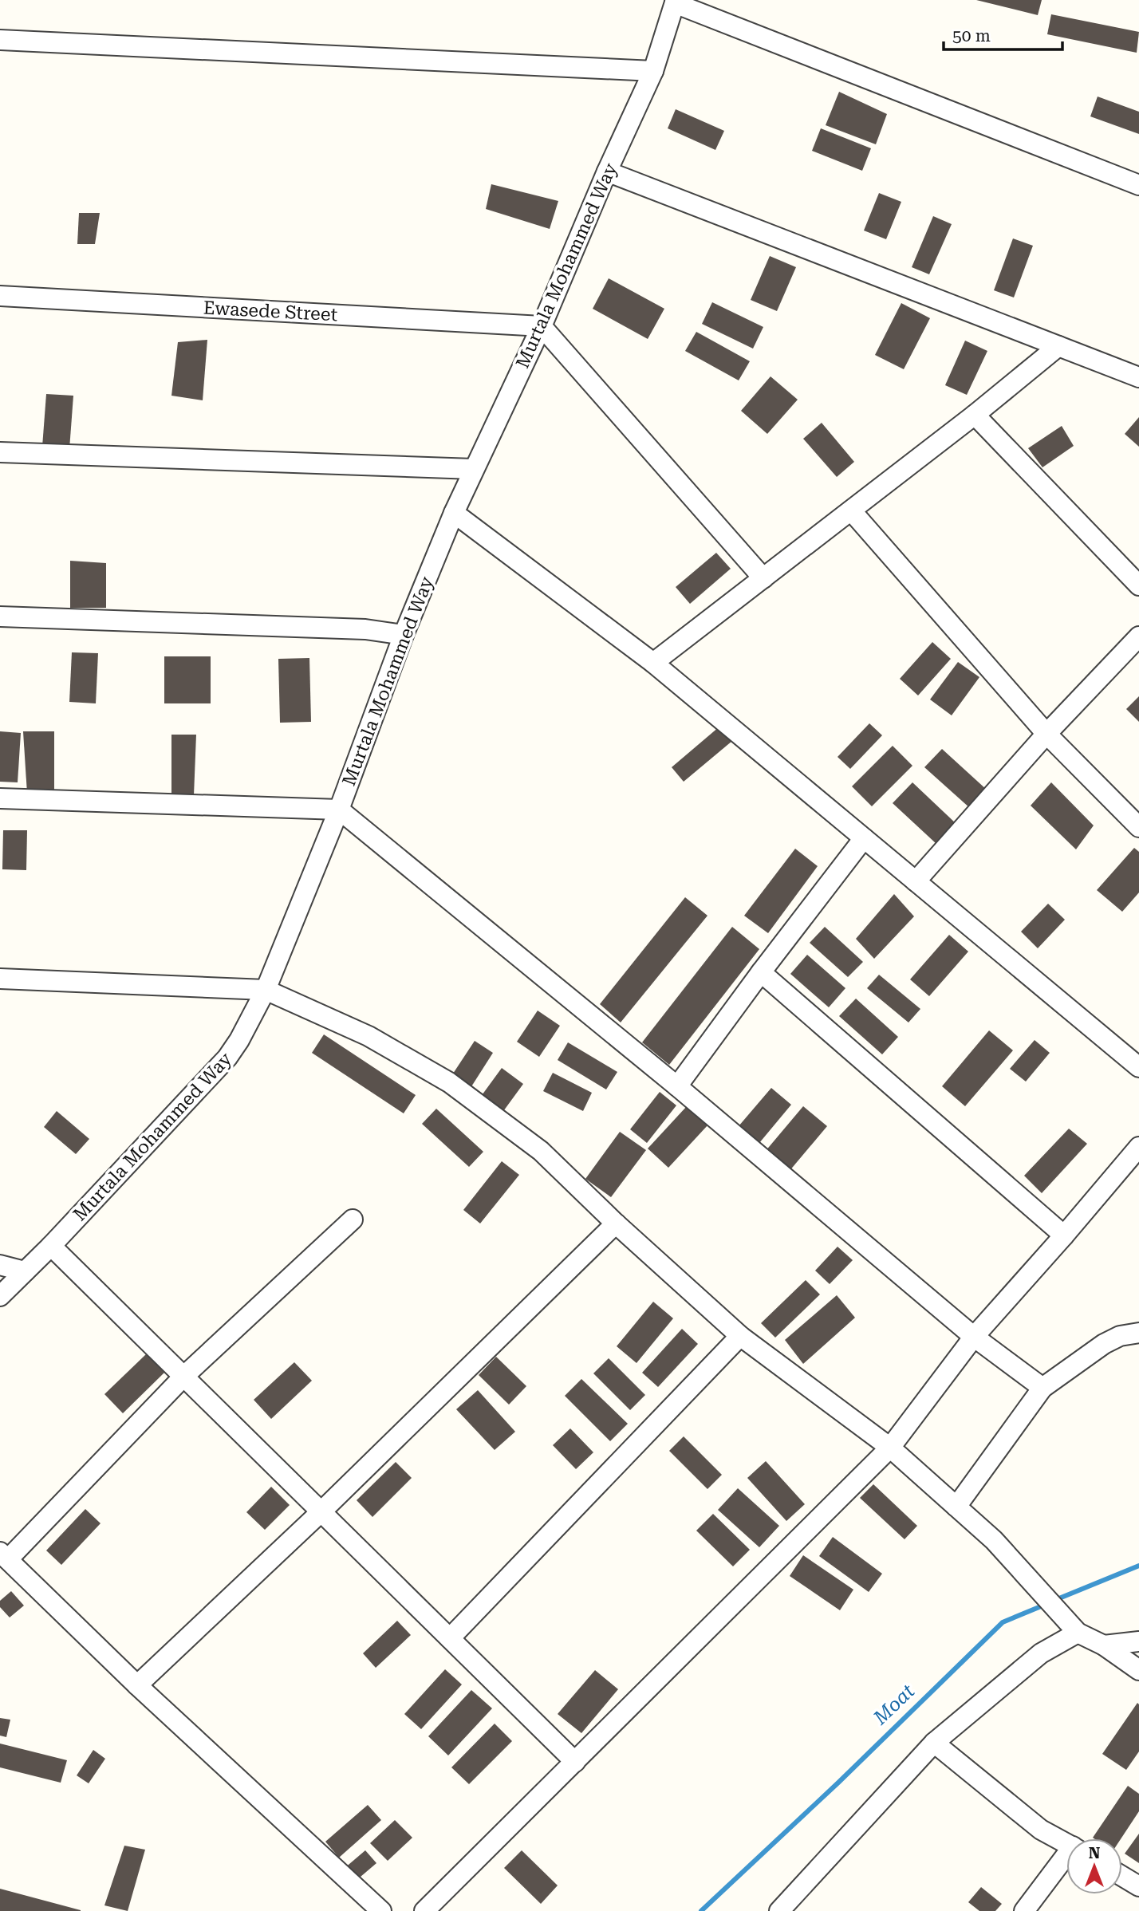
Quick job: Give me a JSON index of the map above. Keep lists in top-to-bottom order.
{
  "streets": {
    "street": ["Murtala Mohammed Way", "Ewasede Street"]
  },
  "crossings": [
    ["Murtala Mohammed Way", "Ewasede Street"]
  ],
  "water": ["Moat"],
  "scale_bar": "50 m",
  "north": "top"
}
